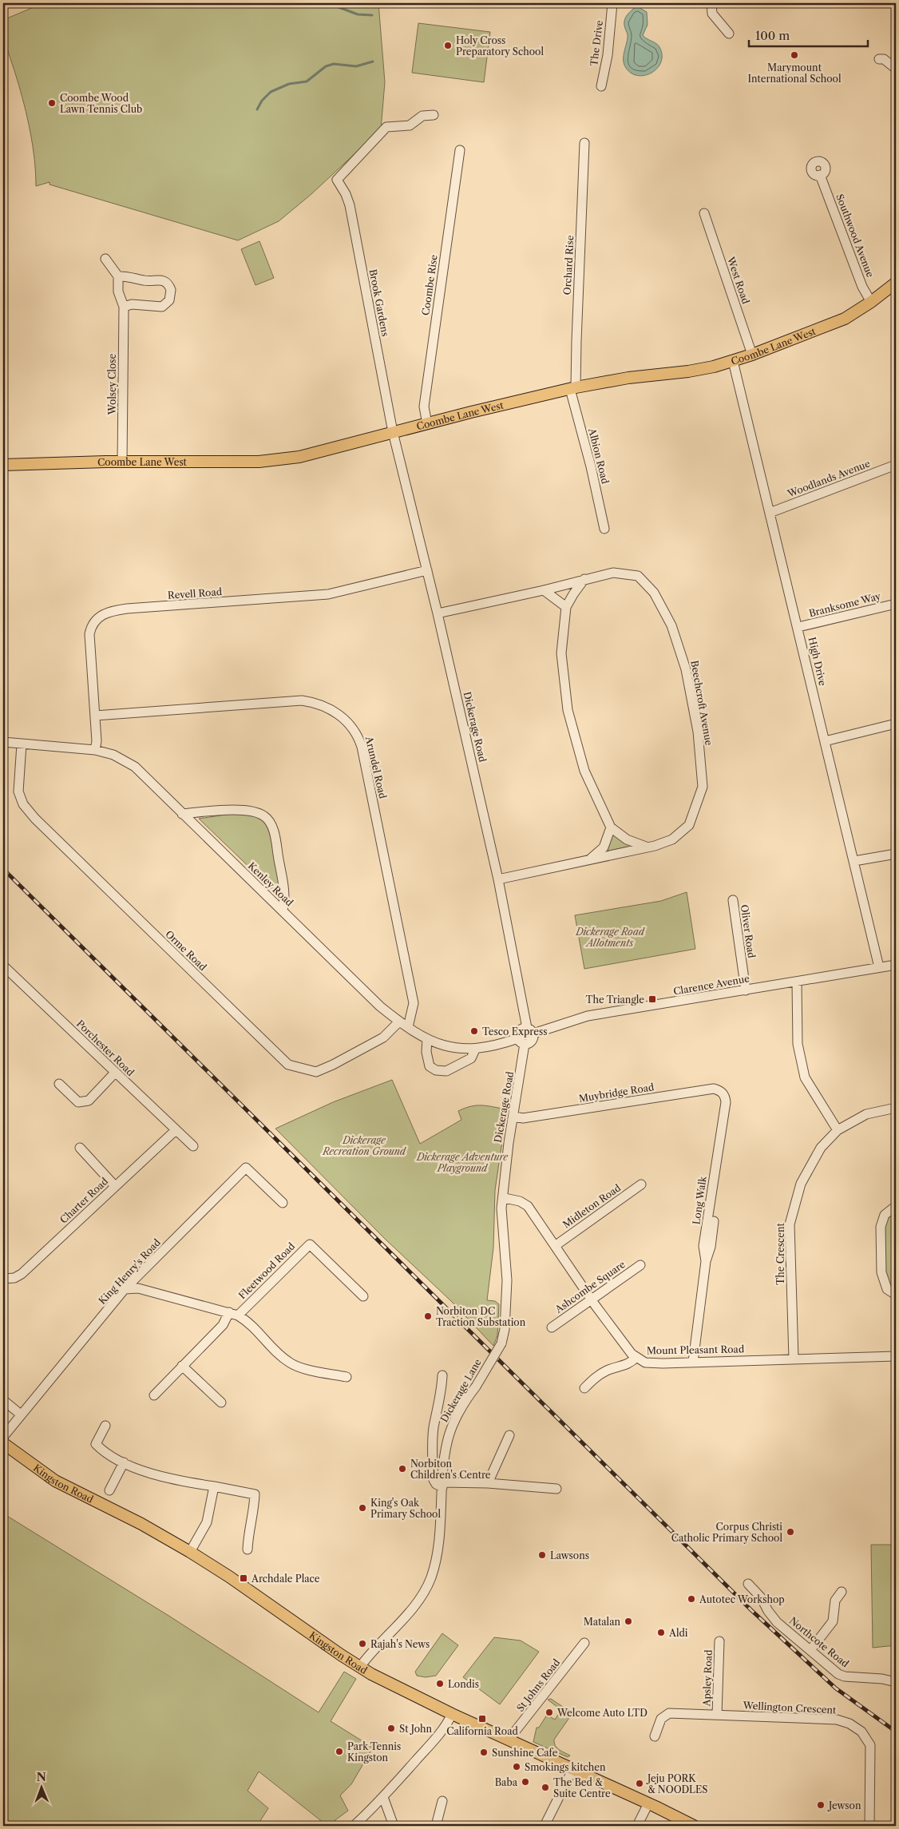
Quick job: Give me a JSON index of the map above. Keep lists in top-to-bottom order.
{
  "streets": {
    "main road": ["Coombe Lane West", "Kingston Road"],
    "street": [
      "The Drive",
      "Southwood Avenue",
      "Orchard Rise",
      "West Road",
      "Coombe Rise",
      "Brook Gardens",
      "Wolsey Close",
      "Albion Road",
      "Woodlands Avenue",
      "Revell Road",
      "Branksome Way",
      "High Drive",
      "Beechcroft Avenue",
      "Dickerage Road",
      "Arundel Road",
      "Kenley Road",
      "Oliver Road",
      "Orme Road",
      "Clarence Avenue",
      "Porchester Road",
      "Muybridge Road",
      "Charter Road",
      "Long Walk",
      "Midleton Road",
      "The Crescent",
      "Fleetwood Road",
      "King Henry's Road",
      "Ashcombe Square",
      "Mount Pleasant Road",
      "Dickerage Lane",
      "Northcote Road",
      "Apsley Road",
      "St Johns Road",
      "Wellington Crescent"
    ]
  },
  "crossings": [
    ["Southwood Avenue", "Coombe Lane West"],
    ["Orchard Rise", "Coombe Lane West"],
    ["Orchard Rise", "Albion Road"],
    ["West Road", "Coombe Lane West"],
    ["Coombe Rise", "Coombe Lane West"],
    ["Brook Gardens", "Coombe Lane West"],
    ["Brook Gardens", "Dickerage Road"],
    ["Coombe Lane West", "Wolsey Close"],
    ["Coombe Lane West", "Albion Road"],
    ["Coombe Lane West", "High Drive"],
    ["Coombe Lane West", "Dickerage Road"],
    ["Woodlands Avenue", "High Drive"],
    ["Revell Road", "Dickerage Road"],
    ["Revell Road", "Arundel Road"],
    ["Revell Road", "Kenley Road"],
    ["Branksome Way", "High Drive"],
    ["High Drive", "Clarence Avenue"],
    ["Beechcroft Avenue", "Dickerage Road"],
    ["Dickerage Road", "Kenley Road"],
    ["Dickerage Road", "Clarence Avenue"],
    ["Dickerage Road", "Muybridge Road"],
    ["Dickerage Road", "Mount Pleasant Road"],
    ["Dickerage Road", "Dickerage Lane"],
    ["Arundel Road", "Kenley Road"],
    ["Kenley Road", "Orme Road"],
    ["Oliver Road", "Clarence Avenue"],
    ["Porchester Road", "Charter Road"],
    ["Muybridge Road", "Long Walk"],
    ["Long Walk", "Mount Pleasant Road"],
    ["Midleton Road", "Mount Pleasant Road"],
    ["The Crescent", "Mount Pleasant Road"],
    ["Ashcombe Square", "Mount Pleasant Road"],
    ["Mount Pleasant Road", "Dickerage Lane"],
    ["Dickerage Lane", "Kingston Road"],
    ["Kingston Road", "St Johns Road"],
    ["Apsley Road", "Wellington Crescent"]
  ],
  "parks": ["Dickerage Road Allotments", "Dickerage Recreation Ground", "Dickerage Adventure Playground"],
  "places": {
    "other": [
      "Holy Cross Preparatory School",
      "Marymount International School",
      "Coombe Wood Lawn Tennis Club",
      "Tesco Express",
      "Norbiton DC Traction Substation",
      "Norbiton Children's Centre",
      "King's Oak Primary School",
      "Corpus Christi Catholic Primary School",
      "Lawsons",
      "Autotec Workshop",
      "Matalan",
      "Aldi",
      "Rajah's News",
      "Londis",
      "Welcome Auto LTD",
      "St John",
      "Park Tennis Kingston",
      "Sunshine Cafe",
      "Smokings kitchen",
      "Baba",
      "Jeju PORK & NOODLES",
      "The Bed & Suite Centre",
      "Jewson"
    ],
    "transit": ["The Triangle", "Archdale Place", "California Road"]
  },
  "scale_bar": "100 m",
  "north": "top"
}
